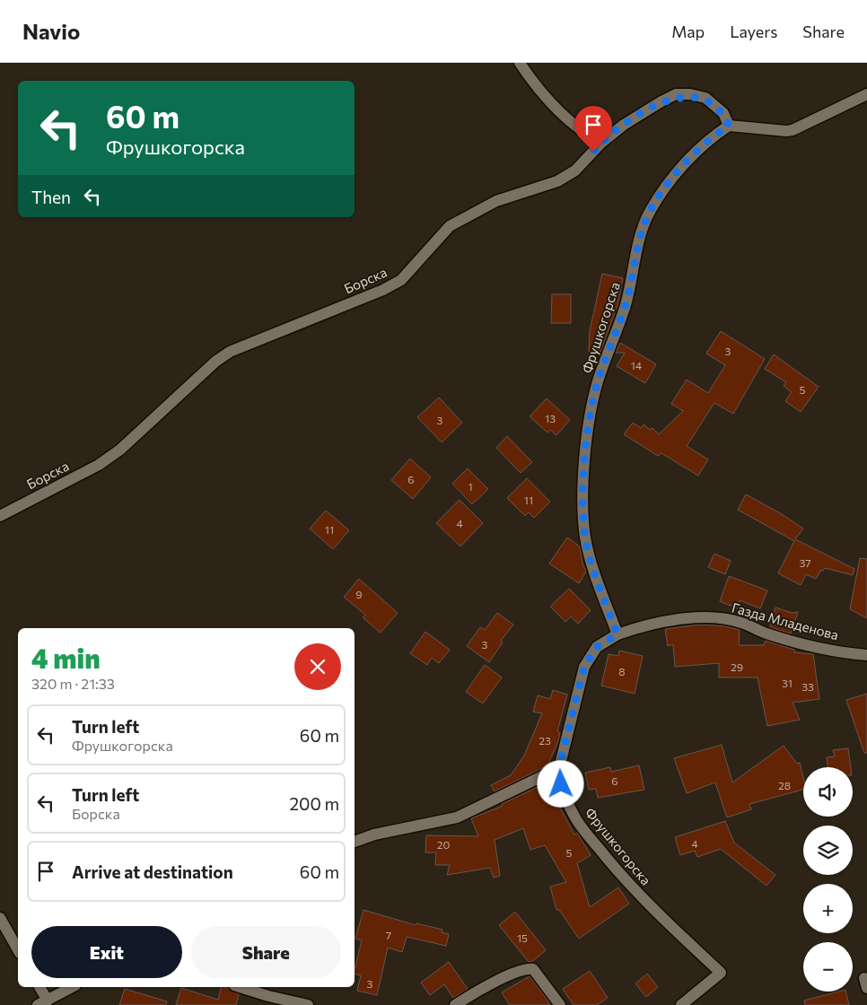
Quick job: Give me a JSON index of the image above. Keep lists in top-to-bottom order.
{
  "streets": {
    "street": ["Борска", "Фрушкогорска", "Газда Младенова"]
  },
  "crossings": [
    ["Борска", "Фрушкогорска"],
    ["Фрушкогорска", "Газда Младенова"]
  ],
  "house_numbers": [
    "3",
    "14",
    "5",
    "13",
    "3",
    "6",
    "1",
    "11",
    "4",
    "11",
    "37",
    "9",
    "3",
    "29",
    "8",
    "31",
    "33",
    "23",
    "6",
    "28",
    "4",
    "20",
    "5",
    "7",
    "15",
    "3"
  ],
  "page": {
    "header": "Navio",
    "nav": ["Map", "Layers", "Share"],
    "turn": ["60 m", "Фрушкогорска"],
    "then": "Then",
    "heading": ["4 min", "320 m · 21:33"],
    "list": [
      {
        "name": "Turn left",
        "note": "Фрушкогорска",
        "value": "60 m"
      },
      {
        "name": "Turn left",
        "note": "Борска",
        "value": "200 m"
      },
      {
        "name": "Arrive at destination",
        "value": "60 m"
      }
    ],
    "map_buttons": ["+", "−"],
    "buttons": ["Exit", "Share"]
  }
}
